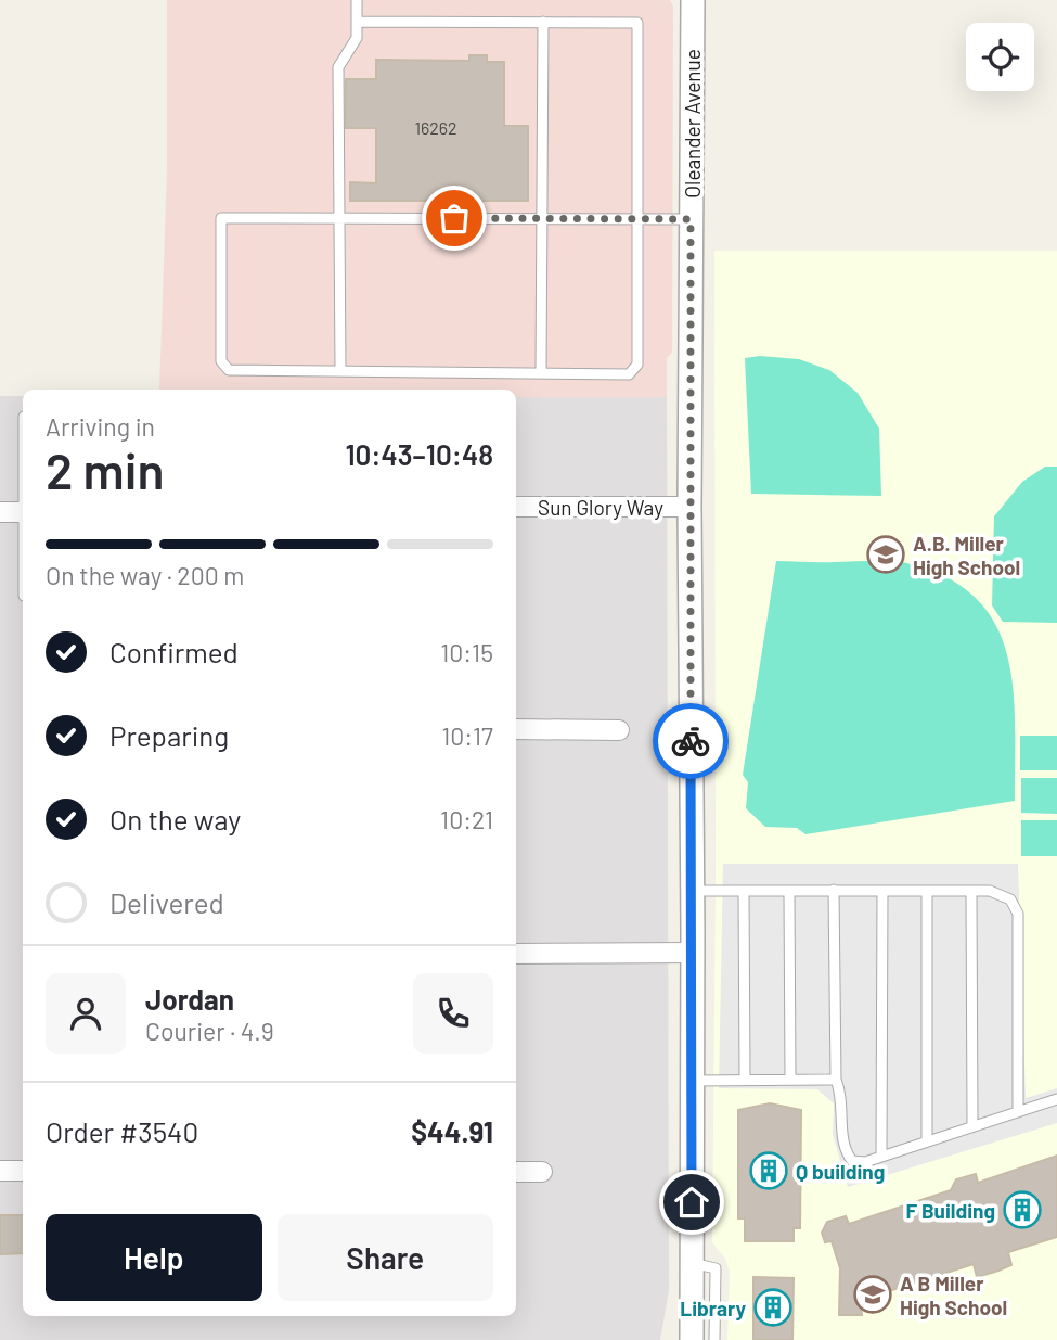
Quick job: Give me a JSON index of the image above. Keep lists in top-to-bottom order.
{
  "streets": {
    "street": ["Oleander Avenue", "Sun Glory Way"]
  },
  "crossings": [
    ["Oleander Avenue", "Sun Glory Way"]
  ],
  "places": {
    "school or university": ["A.B. Miller High School", "A B Miller High School"],
    "building": ["Q building", "F Building", "Library"]
  },
  "house_numbers": ["16262"],
  "page": {
    "heading": ["2 min", "Arriving in", "10:43–10:48"],
    "panel": [
      "Jordan",
      "Courier · 4.9",
      "Order #3540",
      "$44.91"
    ],
    "bar": "On the way · 200 m",
    "list": [
      ["Confirmed", "10:15"],
      ["Preparing", "10:17"],
      ["On the way", "10:21"],
      "Delivered"
    ],
    "buttons": ["Help", "Share"]
  }
}
